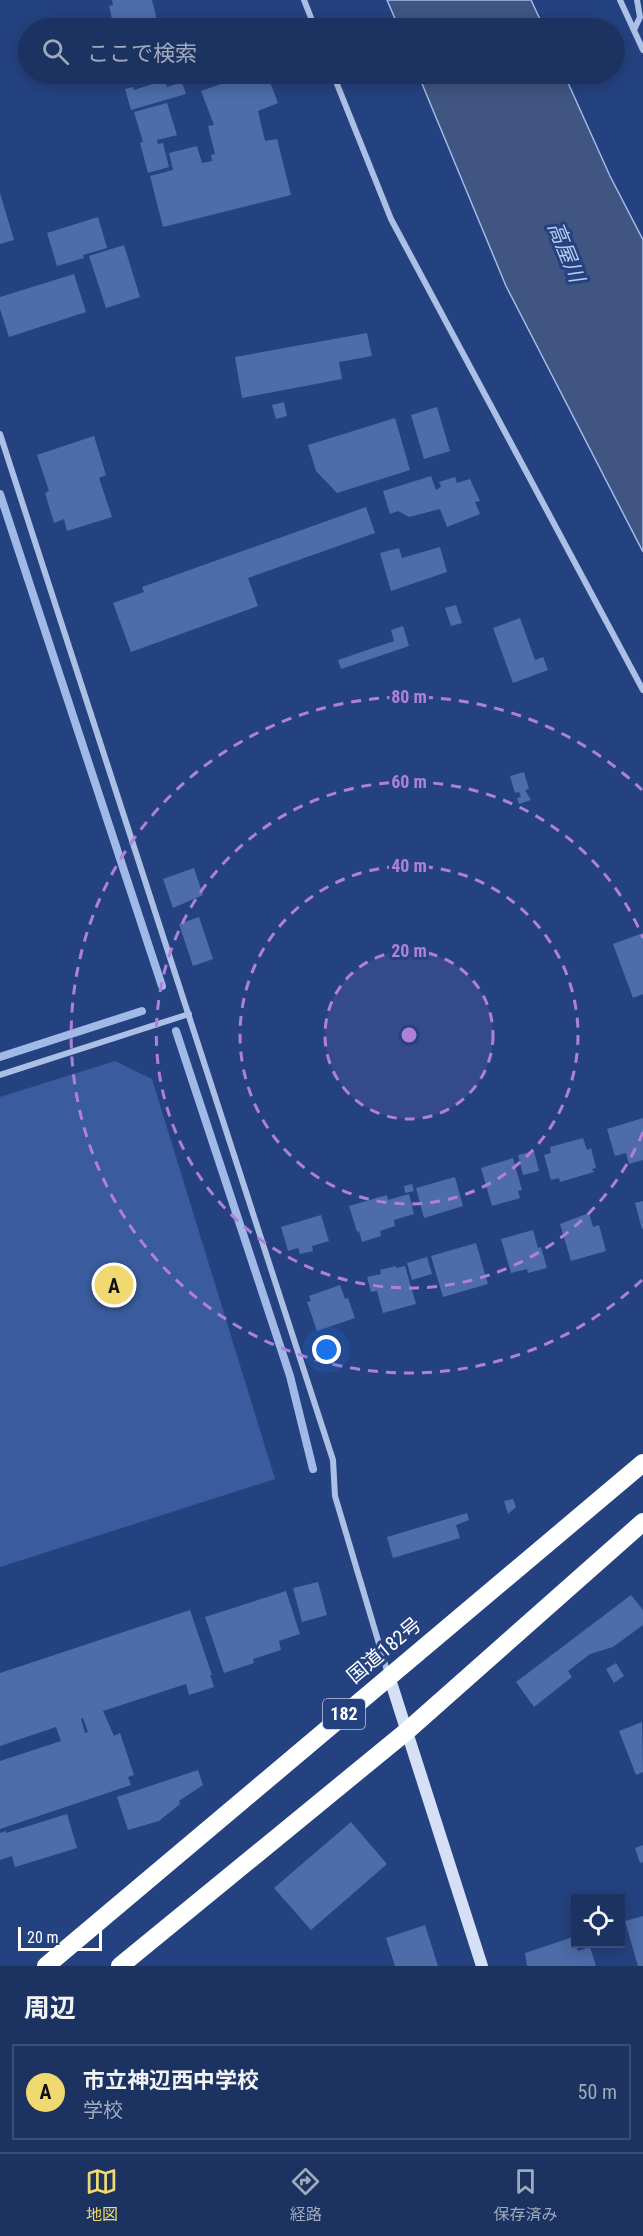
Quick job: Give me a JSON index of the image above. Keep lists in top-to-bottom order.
{
  "streets": {
    "highway": ["国道182号", "182"]
  },
  "water": ["高屋川"],
  "scale_bar": "20 m",
  "page": {
    "search": "ここで検索",
    "pins": "A",
    "scale": "20 m",
    "heading": "周辺",
    "list": [
      {
        "mark": "A",
        "name": "市立神辺西中学校",
        "note": "学校",
        "value": "50 m"
      }
    ],
    "nav": ["地図", "経路", "保存済み"]
  },
  "rings": [
    "80 m",
    "60 m",
    "40 m",
    "20 m"
  ]
}
